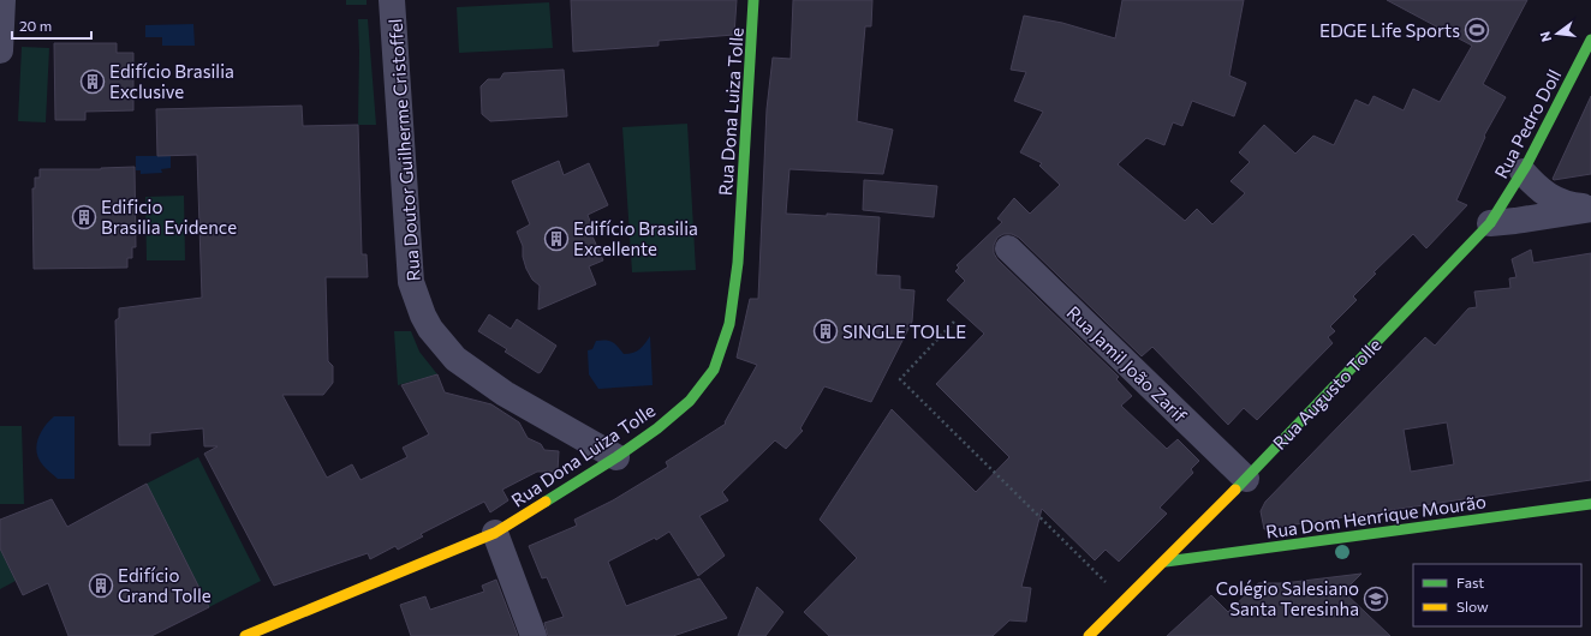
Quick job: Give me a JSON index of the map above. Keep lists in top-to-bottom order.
{
  "streets": {
    "street": [
      "Rua Dona Luiza Tolle",
      "Rua Pedro Doll",
      "Rua Doutor Guilherme Cristoffel",
      "Rua Jamil João Zarif",
      "Rua Augusto Tolle",
      "Rua Dom Henrique Mourão"
    ]
  },
  "crossings": [
    ["Rua Dona Luiza Tolle", "Rua Doutor Guilherme Cristoffel"],
    ["Rua Pedro Doll", "Rua Augusto Tolle"],
    ["Rua Jamil João Zarif", "Rua Augusto Tolle"],
    ["Rua Augusto Tolle", "Rua Dom Henrique Mourão"]
  ],
  "places": {
    "sports": ["EDGE Life Sports"],
    "building": [
      "Edifício Brasilia Exclusive",
      "Edificio Brasilia Evidence",
      "Edifício Brasilia Excellente",
      "SINGLE TOLLE",
      "Edifício Grand Tolle"
    ],
    "school or university": ["Colégio Salesiano Santa Teresinha"]
  },
  "legend": ["Fast", "Slow"],
  "scale_bar": "20 m",
  "north": "left"
}
